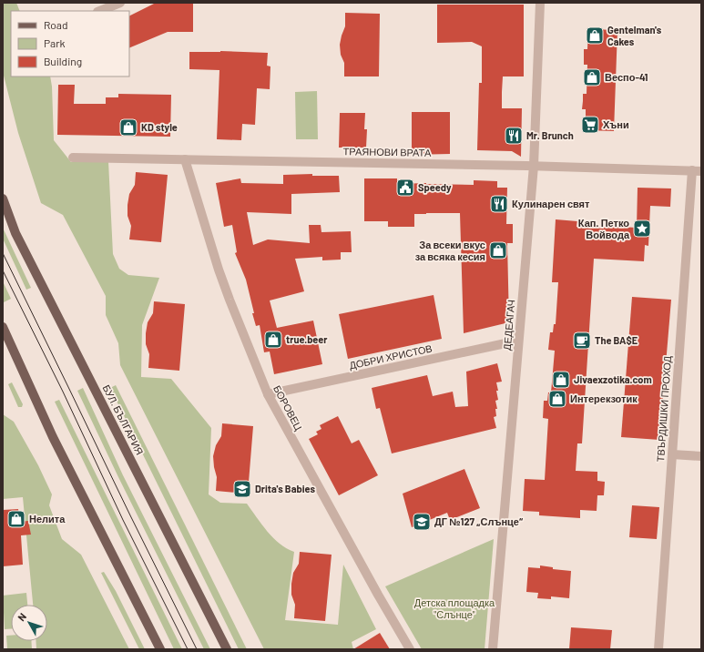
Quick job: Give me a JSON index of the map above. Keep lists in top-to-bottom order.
{
  "streets": {
    "main road": ["БУЛ. БЪЛГАРИЯ"],
    "street": [
      "ТРАЯНОВИ ВРАТА",
      "ДЕДЕАГАЧ",
      "ДОБРИ ХРИСТОВ",
      "БОРОВЕЦ",
      "ТВЪРДИШКИ ПРОХОД"
    ]
  },
  "crossings": [
    ["ТРАЯНОВИ ВРАТА", "ДЕДЕАГАЧ"],
    ["ТРАЯНОВИ ВРАТА", "БОРОВЕЦ"],
    ["ТРАЯНОВИ ВРАТА", "ТВЪРДИШКИ ПРОХОД"],
    ["ДЕДЕАГАЧ", "ДОБРИ ХРИСТОВ"],
    ["ДОБРИ ХРИСТОВ", "БОРОВЕЦ"]
  ],
  "parks": ["Детска площадка \"Слънце\""],
  "places": {
    "shop": [
      "Gentelman's Cakes",
      "Веспо-41",
      "KD style",
      "За всеки вкус за всяка кесия",
      "true.beer",
      "Jivaexzotika.com",
      "Интерекзотик",
      "Нелита"
    ],
    "supermarket": ["Хъни"],
    "restaurant": ["Mr. Brunch", "Кулинарен свят"],
    "public building": ["Speedy"],
    "place": ["Кап. Петко Войвода"],
    "cafe": ["The BA$E"],
    "school or university": ["Drita's Babies", "ДГ №127 „Слънце“"]
  },
  "legend": ["Road", "Park", "Building"],
  "north": "top left"
}
